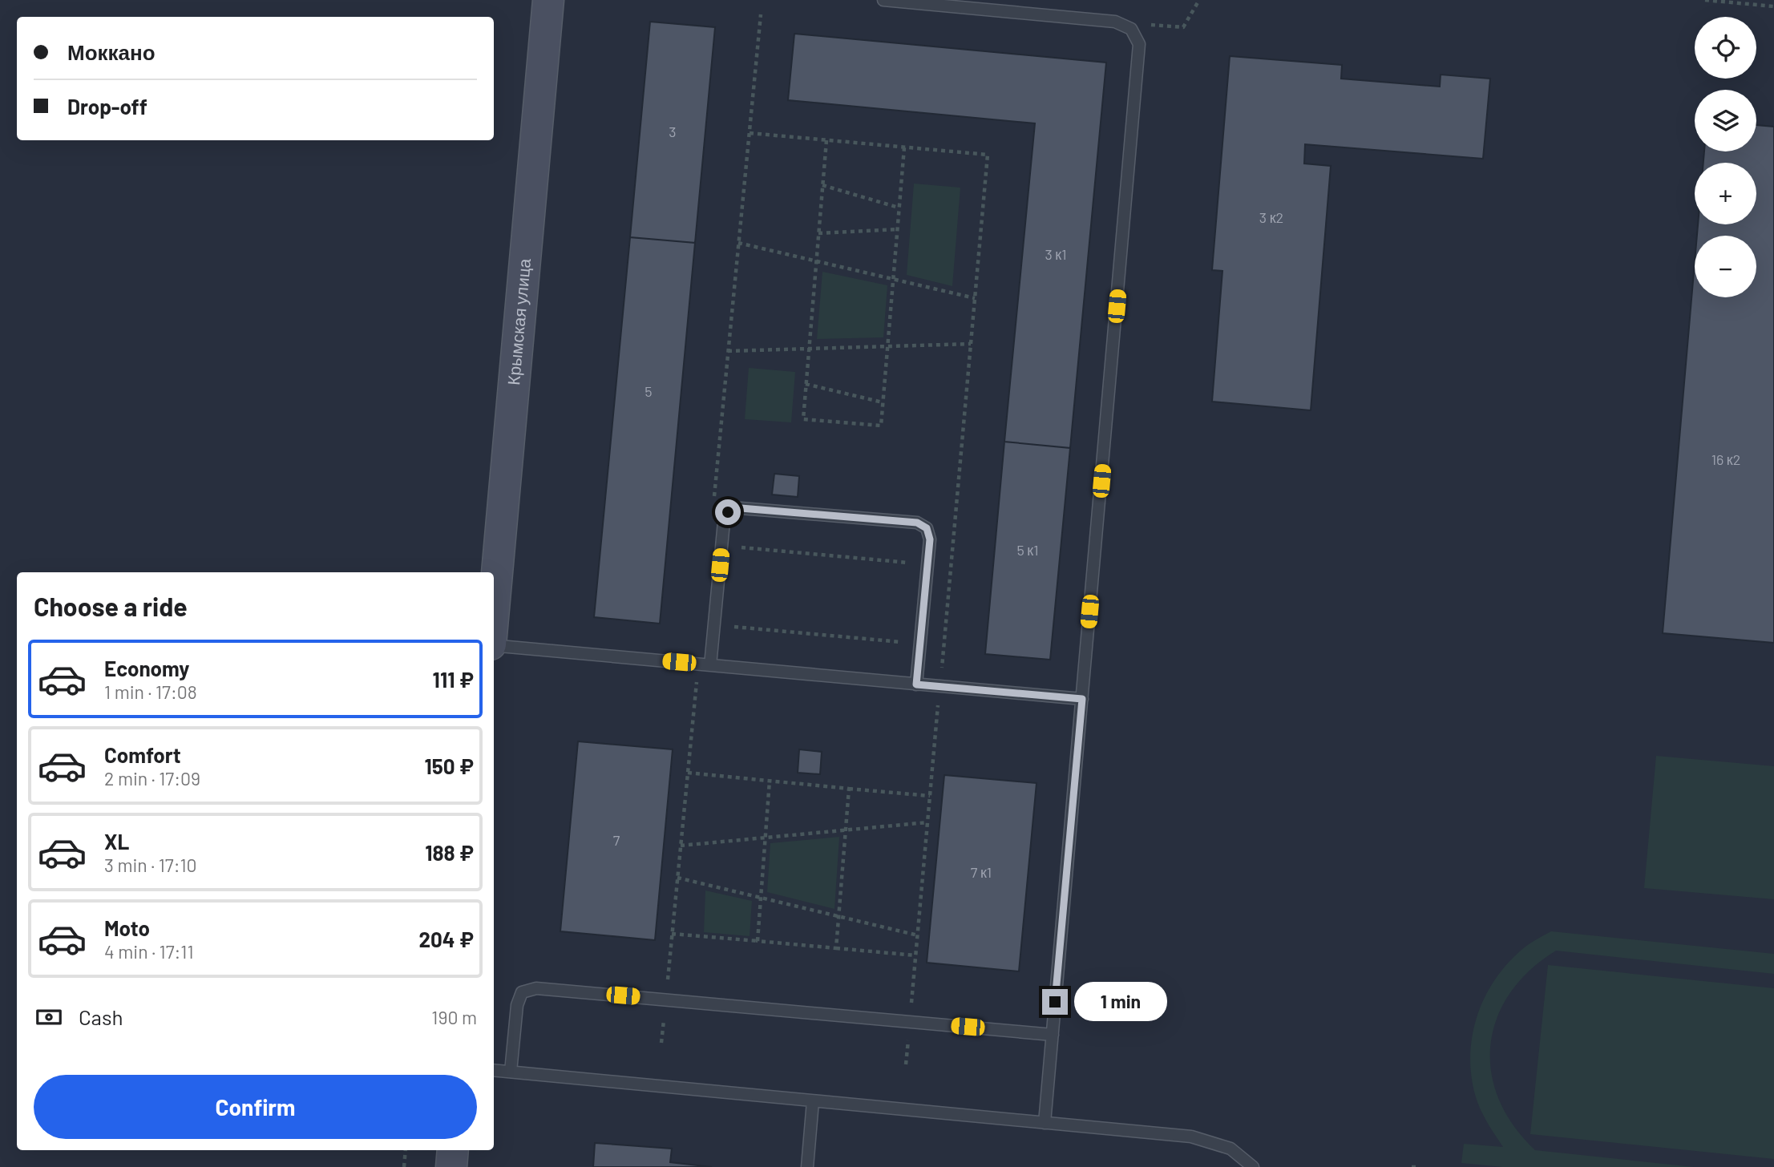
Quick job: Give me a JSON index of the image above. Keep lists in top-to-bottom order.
{
  "streets": {
    "street": ["Крымская улица"]
  },
  "house_numbers": [
    "3",
    "3 к2",
    "3 к1",
    "5",
    "16 к2",
    "5 к1",
    "7",
    "7 к1"
  ],
  "page": {
    "map_buttons": ["+", "−"],
    "banner": ["Моккано", "Drop-off"],
    "heading": "Choose a ride",
    "list": [
      {
        "name": "Economy",
        "note": "1 min · 17:08",
        "value": "111 ₽"
      },
      {
        "name": "Comfort",
        "note": "2 min · 17:09",
        "value": "150 ₽"
      },
      {
        "name": "XL",
        "note": "3 min · 17:10",
        "value": "188 ₽"
      },
      {
        "name": "Moto",
        "note": "4 min · 17:11",
        "value": "204 ₽"
      }
    ],
    "bubble": "1 min",
    "pay": ["Cash", "190 m"],
    "buttons": "Confirm"
  }
}
